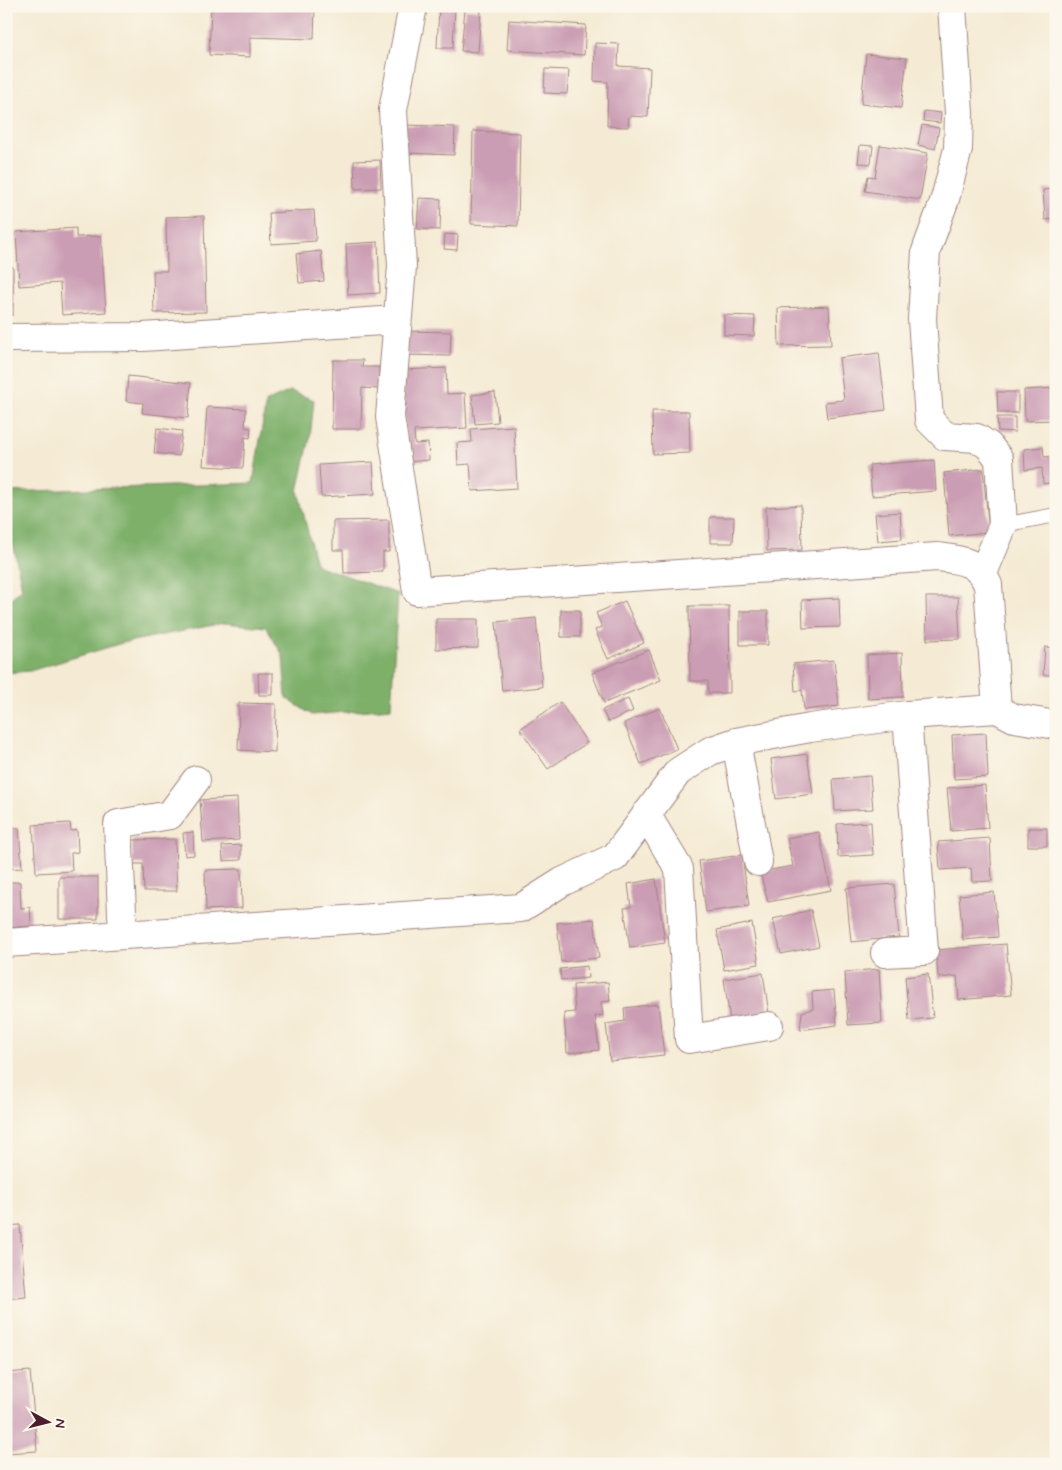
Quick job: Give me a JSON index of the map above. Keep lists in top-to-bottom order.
{
  "north": "right"
}
